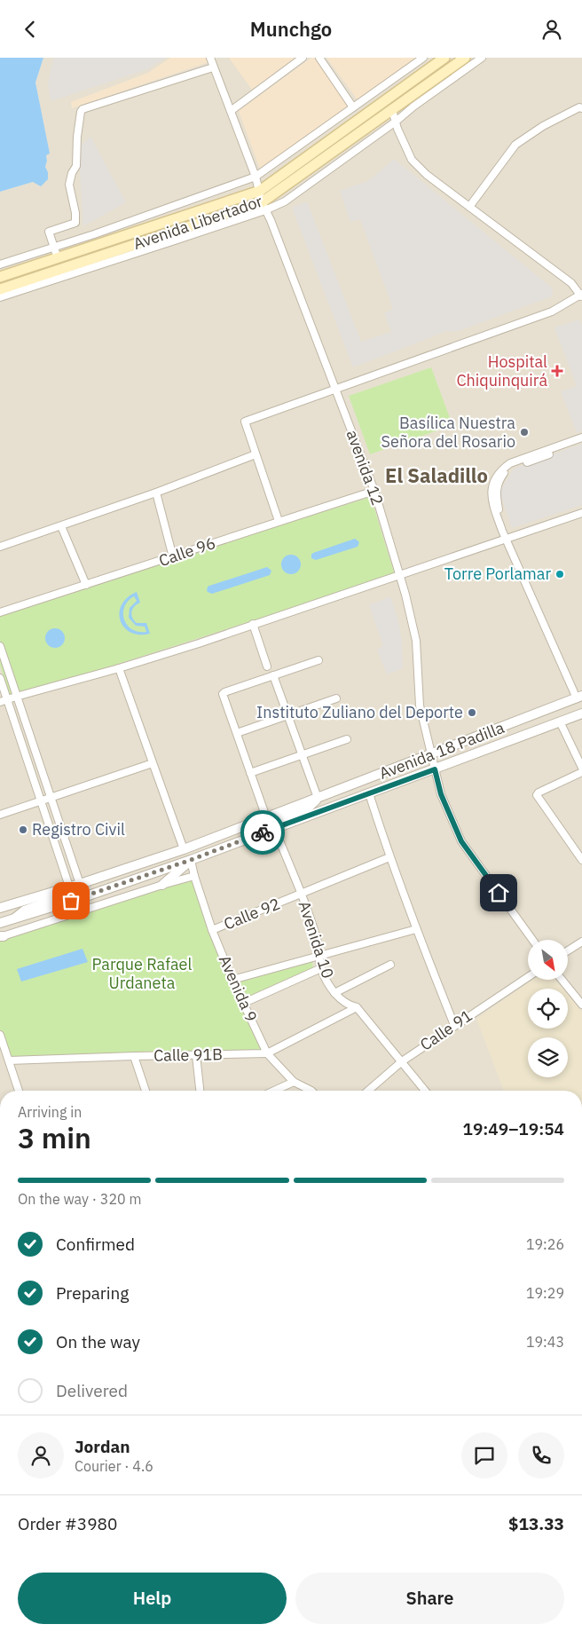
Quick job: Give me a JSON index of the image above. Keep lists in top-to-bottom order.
{
  "streets": {
    "main road": ["Avenida Libertador"],
    "street": [
      "avenida 12",
      "Calle 96",
      "Avenida 18 Padilla",
      "Calle 92",
      "Avenida 10",
      "Avenida 9",
      "Calle 91",
      "Calle 91B"
    ]
  },
  "crossings": [
    ["Avenida Libertador", "avenida 12"],
    ["avenida 12", "Calle 96"],
    ["avenida 12", "Avenida 18 Padilla"],
    ["Avenida 18 Padilla", "Avenida 10"],
    ["Avenida 18 Padilla", "Avenida 9"],
    ["Calle 92", "Avenida 10"],
    ["Calle 92", "Avenida 9"],
    ["Avenida 10", "Calle 91"],
    ["Avenida 10", "Calle 91B"],
    ["Avenida 9", "Calle 91B"]
  ],
  "districts": ["El Saladillo"],
  "parks": ["Parque Rafael Urdaneta"],
  "places": {
    "health": ["Hospital Chiquinquirá"],
    "other": [
      "Basílica Nuestra Señora del Rosario",
      "Torre Porlamar",
      "Instituto Zuliano del Deporte",
      "Registro Civil"
    ]
  },
  "north": "bottom right",
  "page": {
    "header": "Munchgo",
    "heading": ["3 min", "Arriving in", "19:49–19:54"],
    "panel": [
      "Jordan",
      "Courier · 4.6",
      "Order #3980",
      "$13.33"
    ],
    "bar": "On the way · 320 m",
    "list": [
      ["Confirmed", "19:26"],
      ["Preparing", "19:29"],
      ["On the way", "19:43"],
      "Delivered"
    ],
    "buttons": ["Help", "Share"]
  }
}
